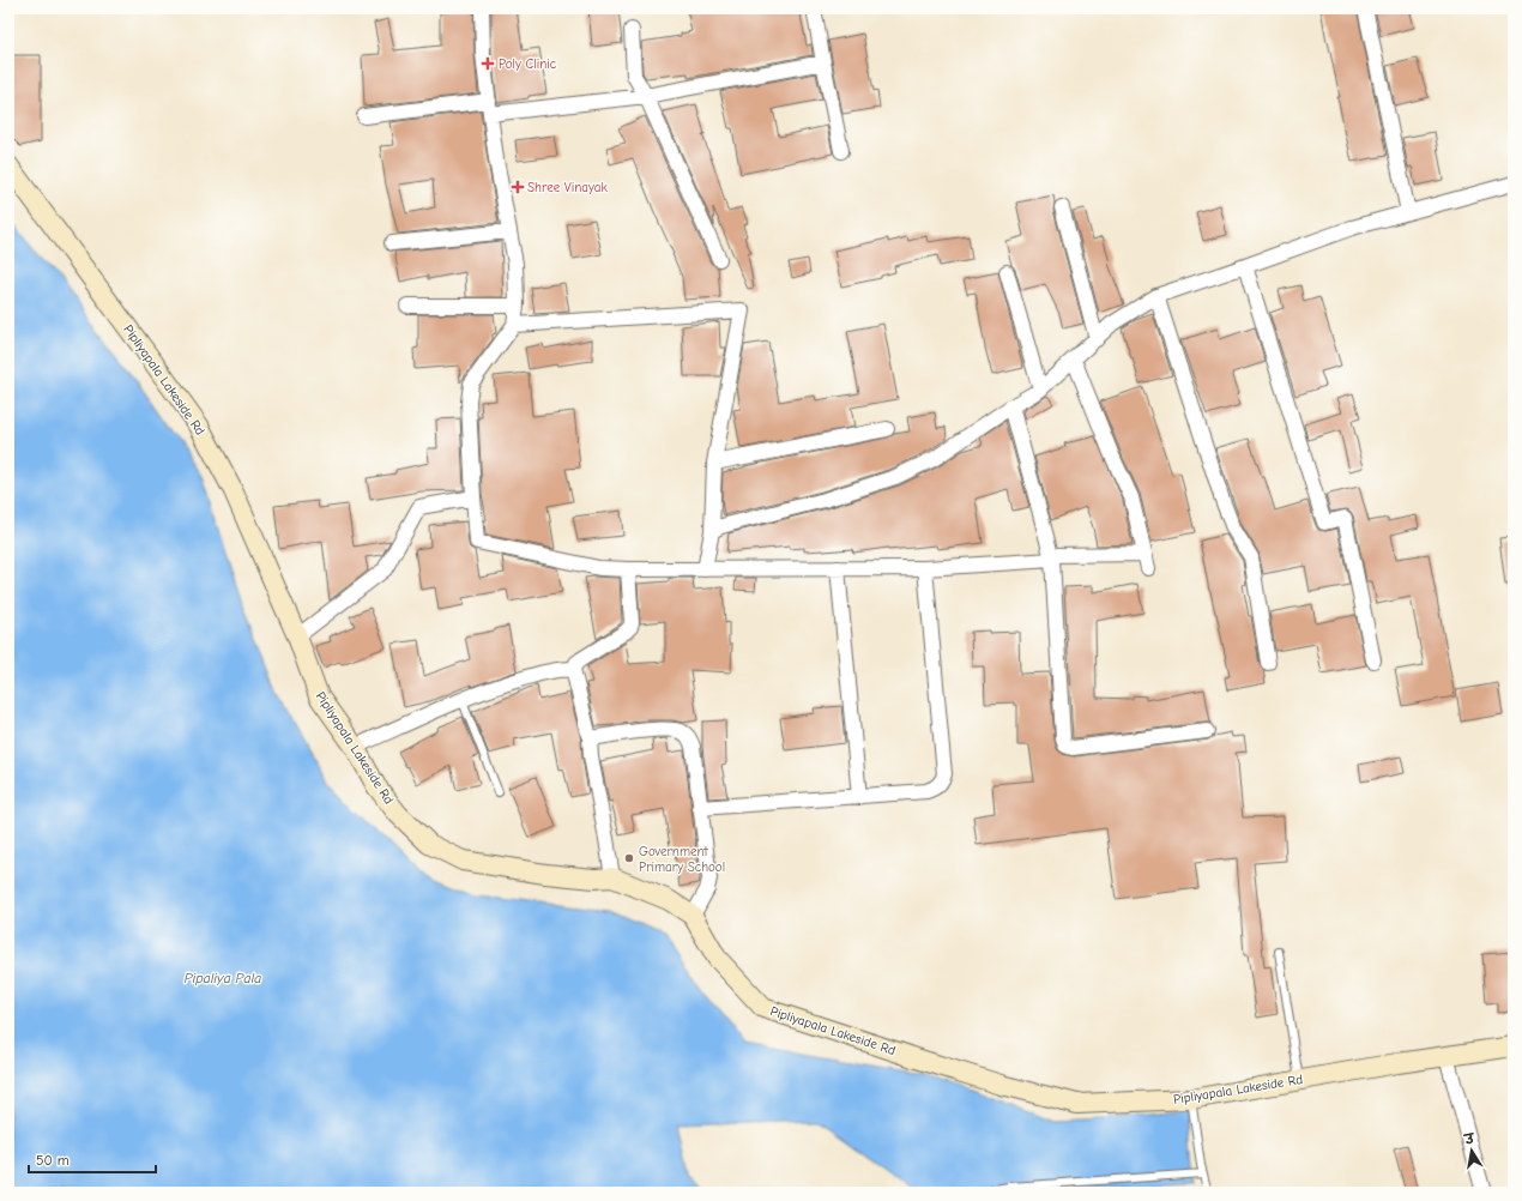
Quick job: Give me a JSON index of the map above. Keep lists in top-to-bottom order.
{
  "streets": {
    "street": ["Pipliyapala Lakeside Rd"]
  },
  "water": ["Pipaliya Pala"],
  "places": {
    "health": ["Poly Clinic", "Shree Vinayak"],
    "other": ["Government Primary School"]
  },
  "scale_bar": "50 m",
  "north": "top"
}
